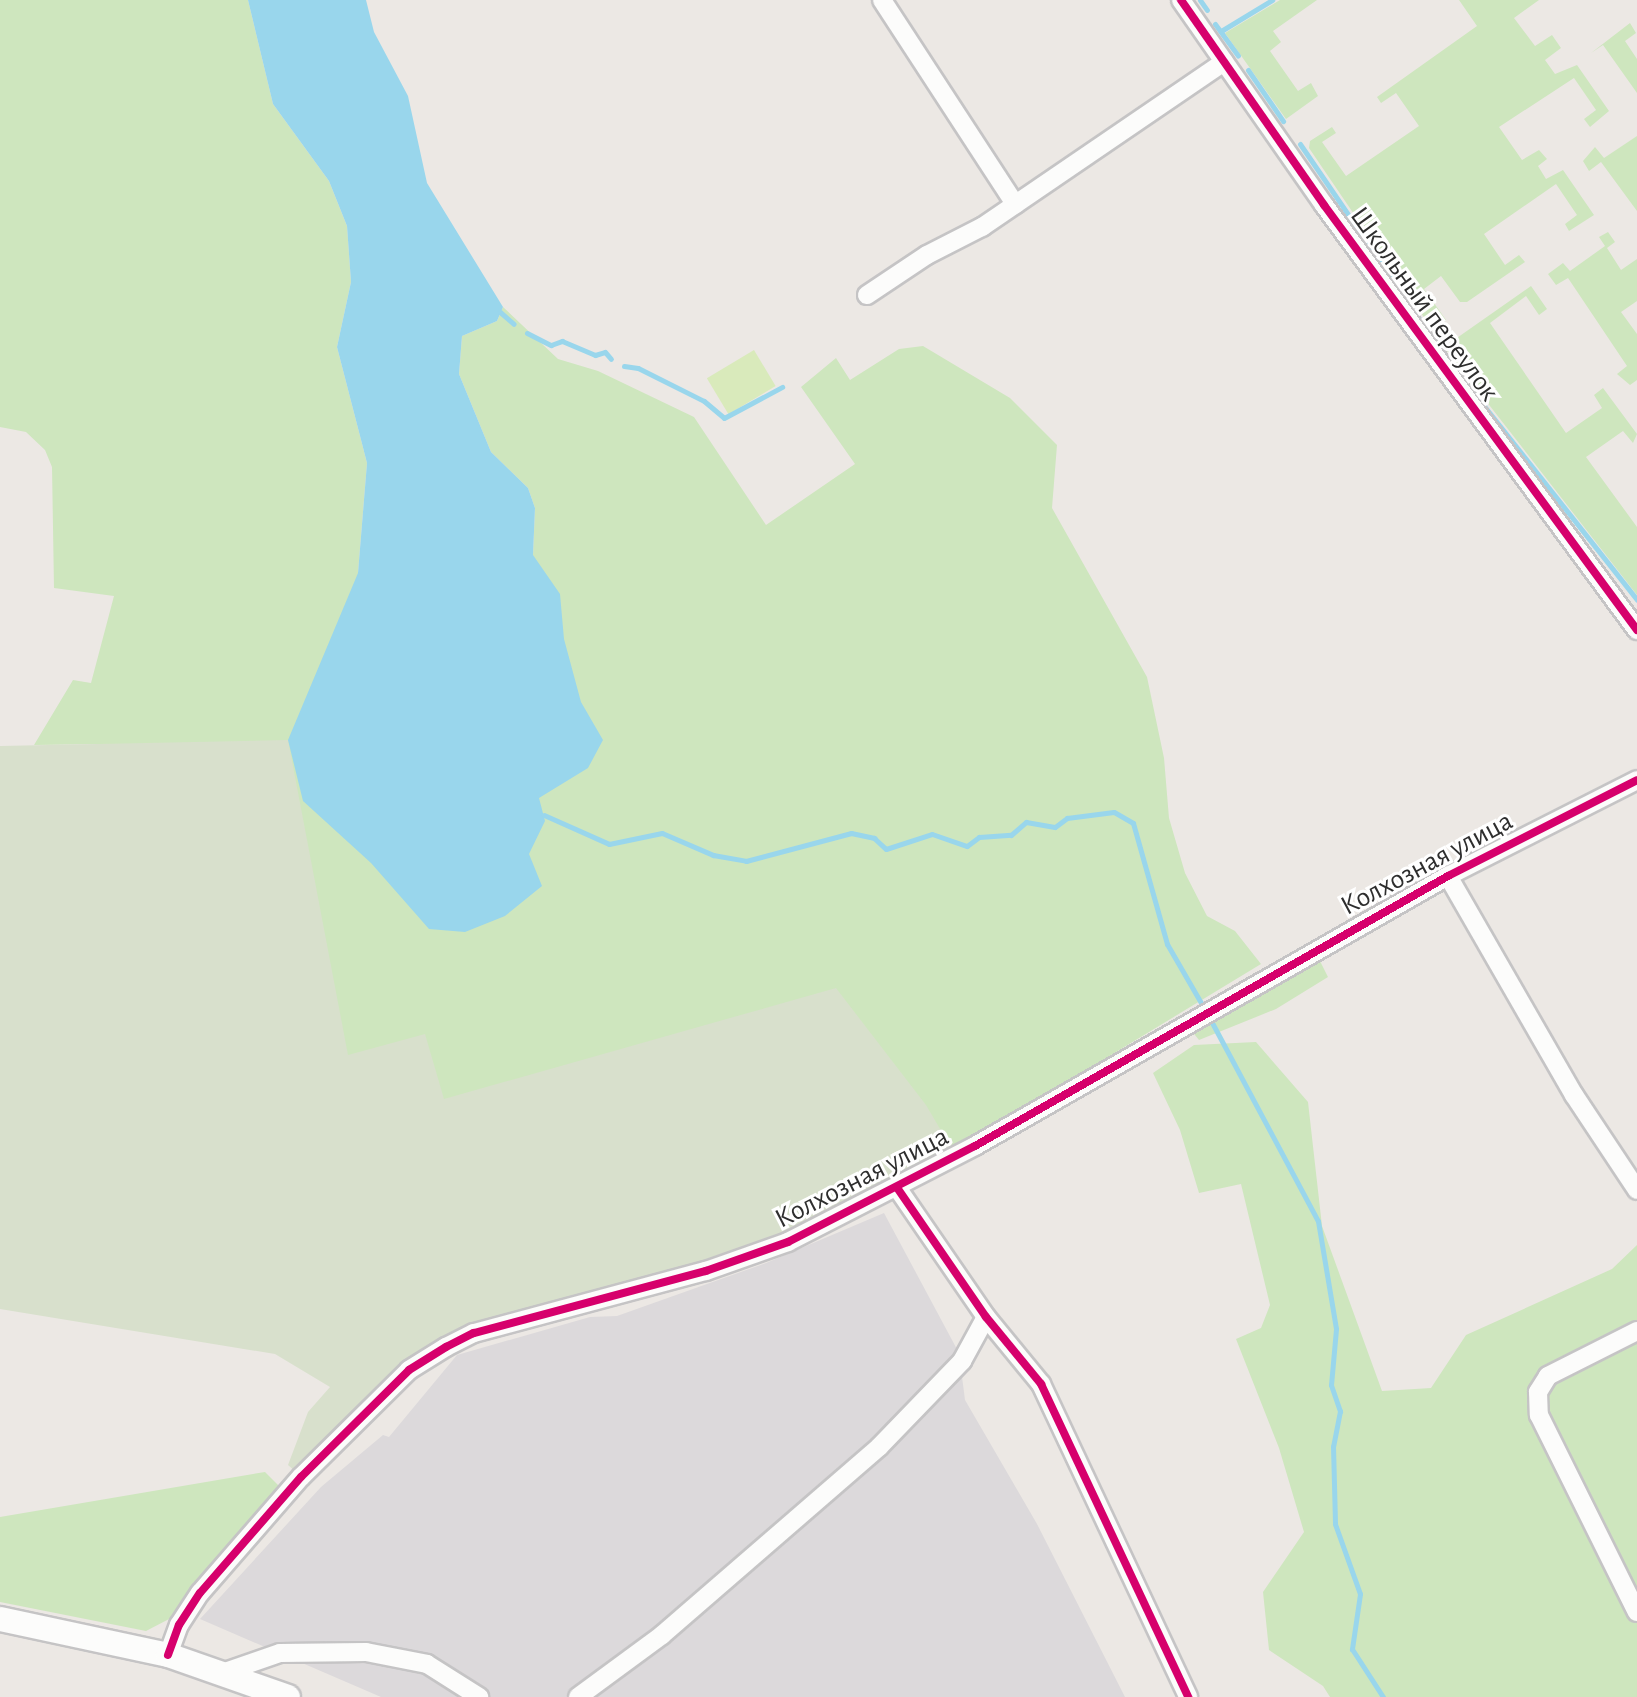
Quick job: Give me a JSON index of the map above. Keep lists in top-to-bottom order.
{
  "streets": {
    "street": ["Школьный переулок", "Колхозная улица"]
  }
}
